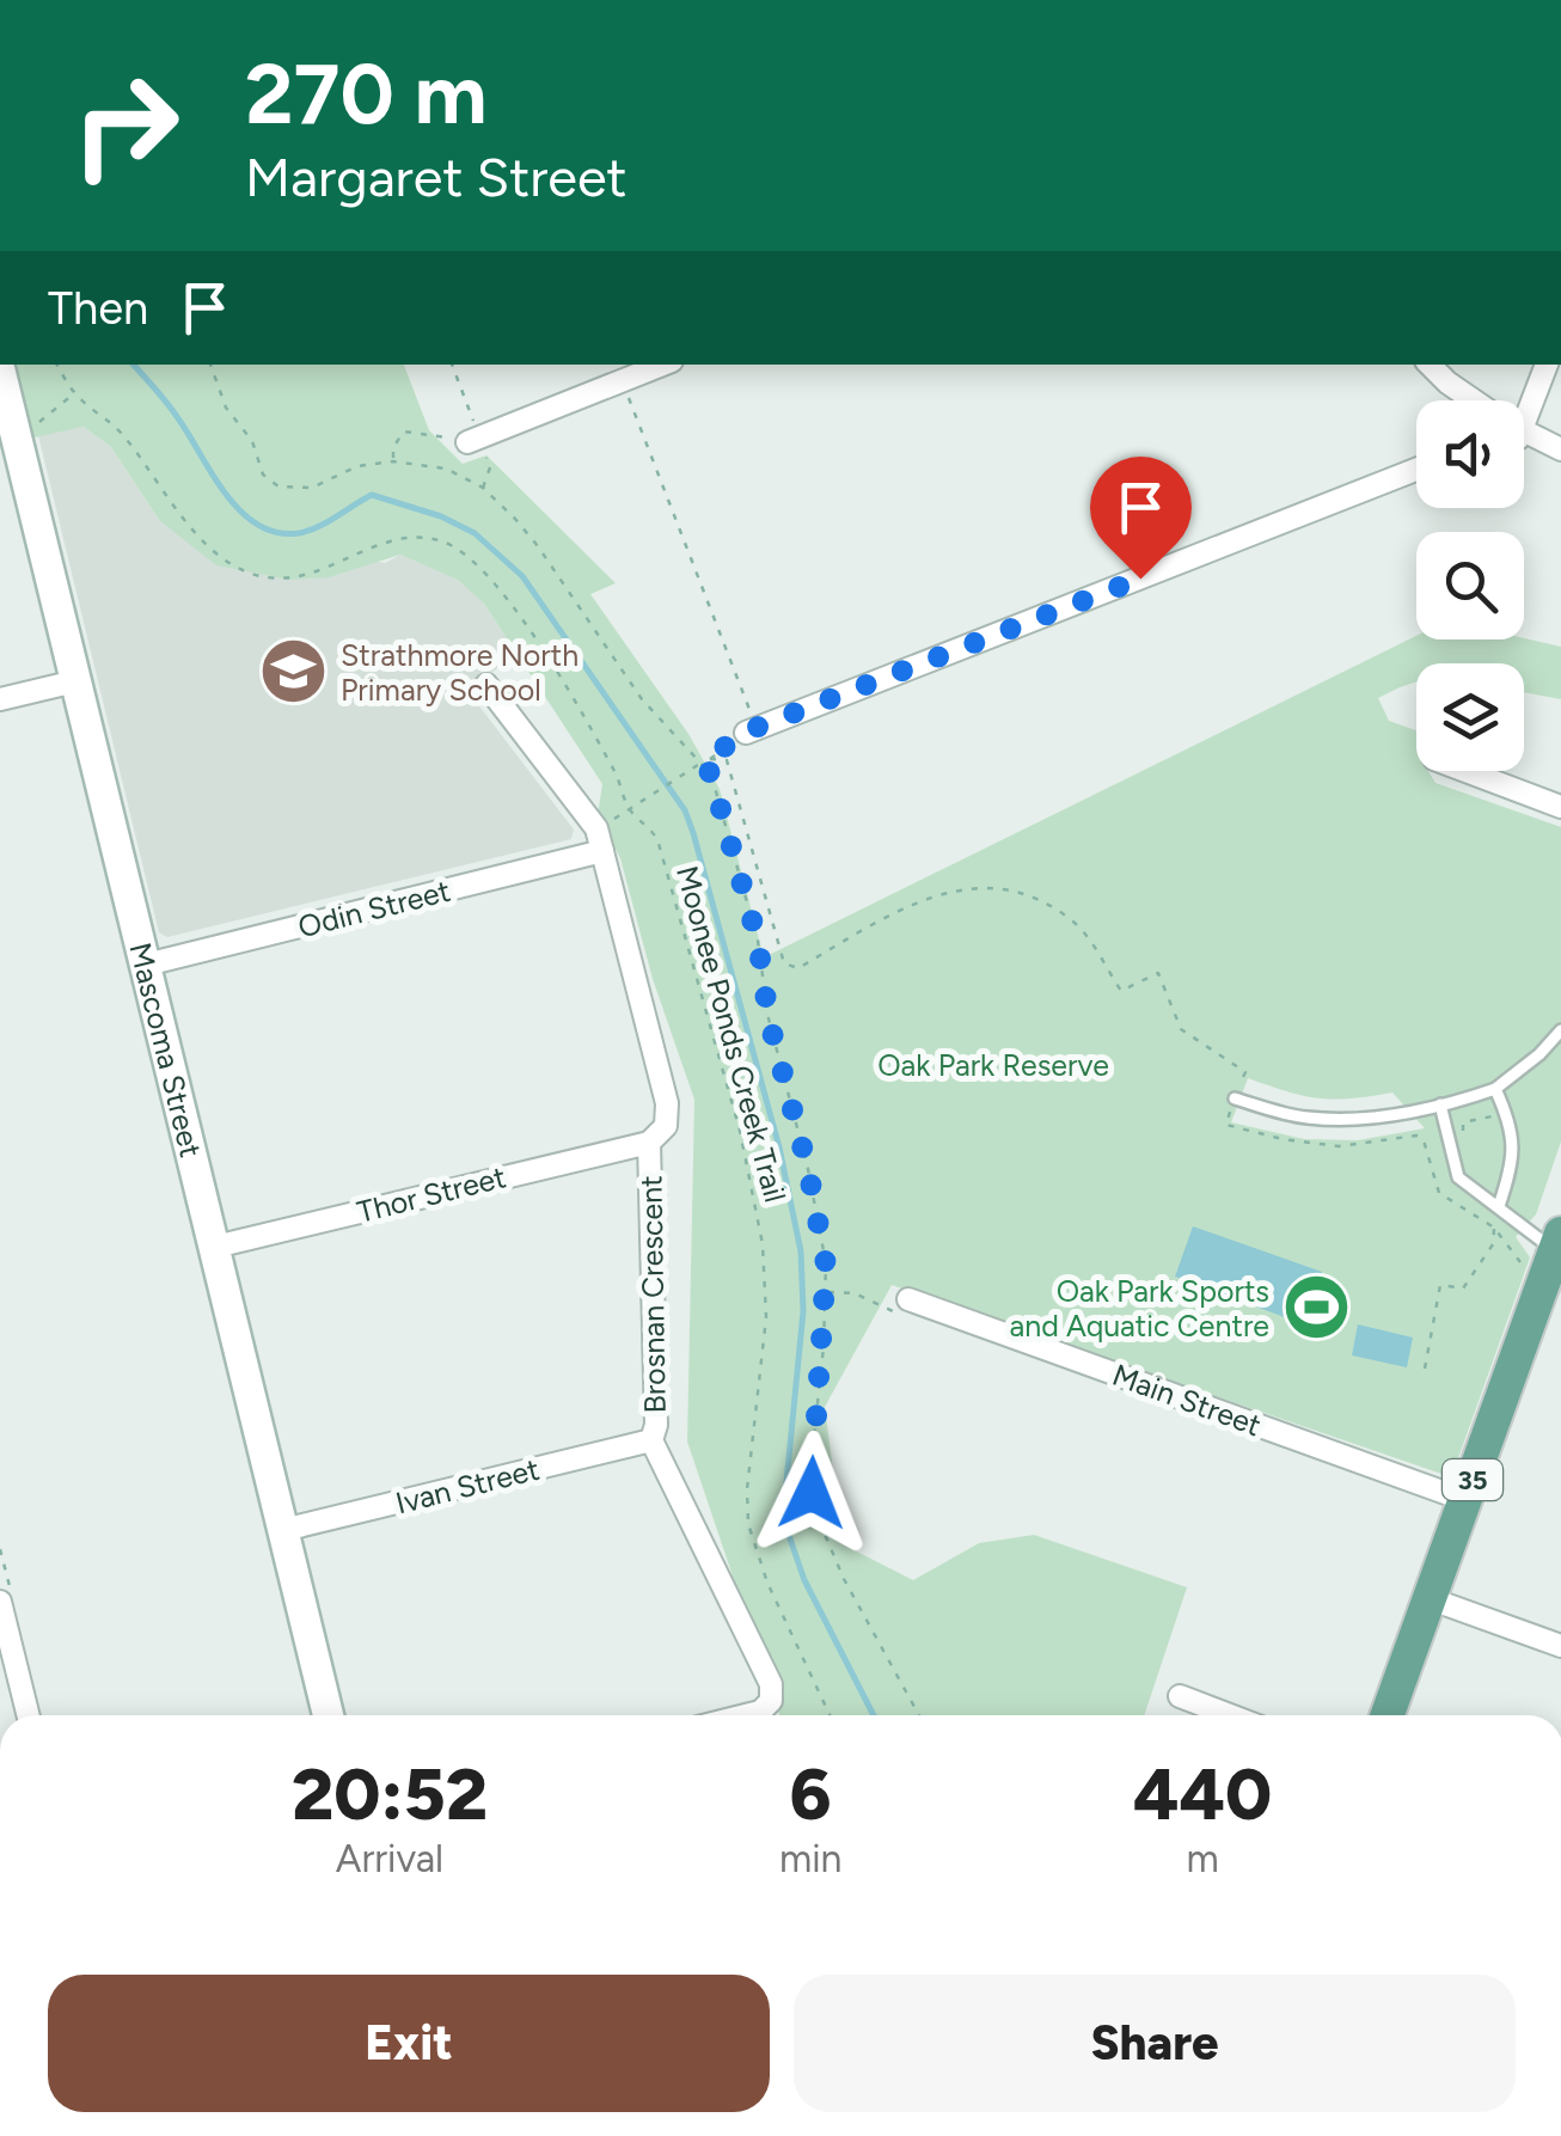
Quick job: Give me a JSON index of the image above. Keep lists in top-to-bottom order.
{
  "streets": {
    "main road": ["Mascoma Street", "35"],
    "street": [
      "Odin Street",
      "Thor Street",
      "Brosnan Crescent",
      "Main Street",
      "Ivan Street"
    ],
    "path": ["Moonee Ponds Creek Trail"]
  },
  "crossings": [
    ["Odin Street", "Mascoma Street"],
    ["Odin Street", "Brosnan Crescent"],
    ["Mascoma Street", "Thor Street"],
    ["Mascoma Street", "Ivan Street"],
    ["Thor Street", "Brosnan Crescent"],
    ["Brosnan Crescent", "Ivan Street"],
    ["Main Street", "35"]
  ],
  "parks": ["Oak Park Reserve"],
  "places": {
    "school or university": ["Strathmore North Primary School"],
    "sports": ["Oak Park Sports and Aquatic Centre"]
  },
  "page": {
    "turn": ["270 m", "Margaret Street"],
    "then": "Then",
    "eta": [
      "20:52",
      "Arrival",
      "6",
      "min",
      "440",
      "m"
    ],
    "buttons": ["Exit", "Share"]
  }
}
